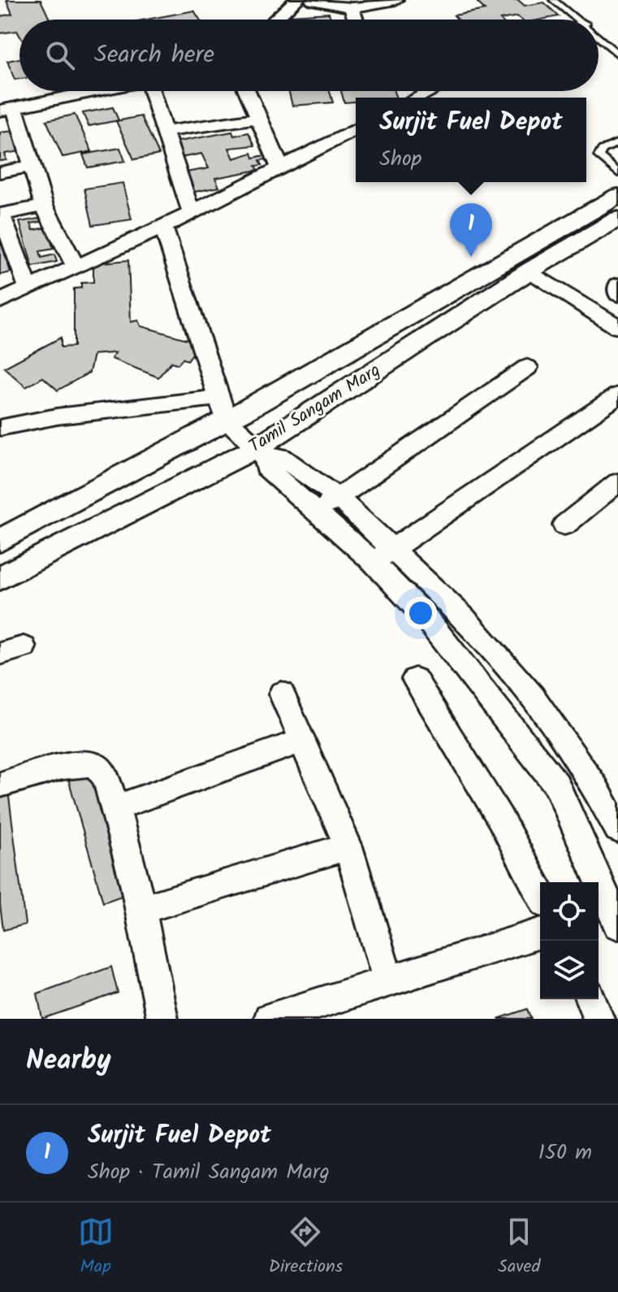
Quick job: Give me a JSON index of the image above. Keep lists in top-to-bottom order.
{
  "streets": {
    "street": ["Tamil Sangam Marg"]
  },
  "page": {
    "search": "Search here",
    "popup": ["Surjit Fuel Depot", "Shop"],
    "pins": "1",
    "heading": "Nearby",
    "list": [
      {
        "mark": "1",
        "name": "Surjit Fuel Depot",
        "note": "Shop · Tamil Sangam Marg",
        "value": "150 m"
      }
    ],
    "nav": ["Map", "Directions", "Saved"]
  }
}
